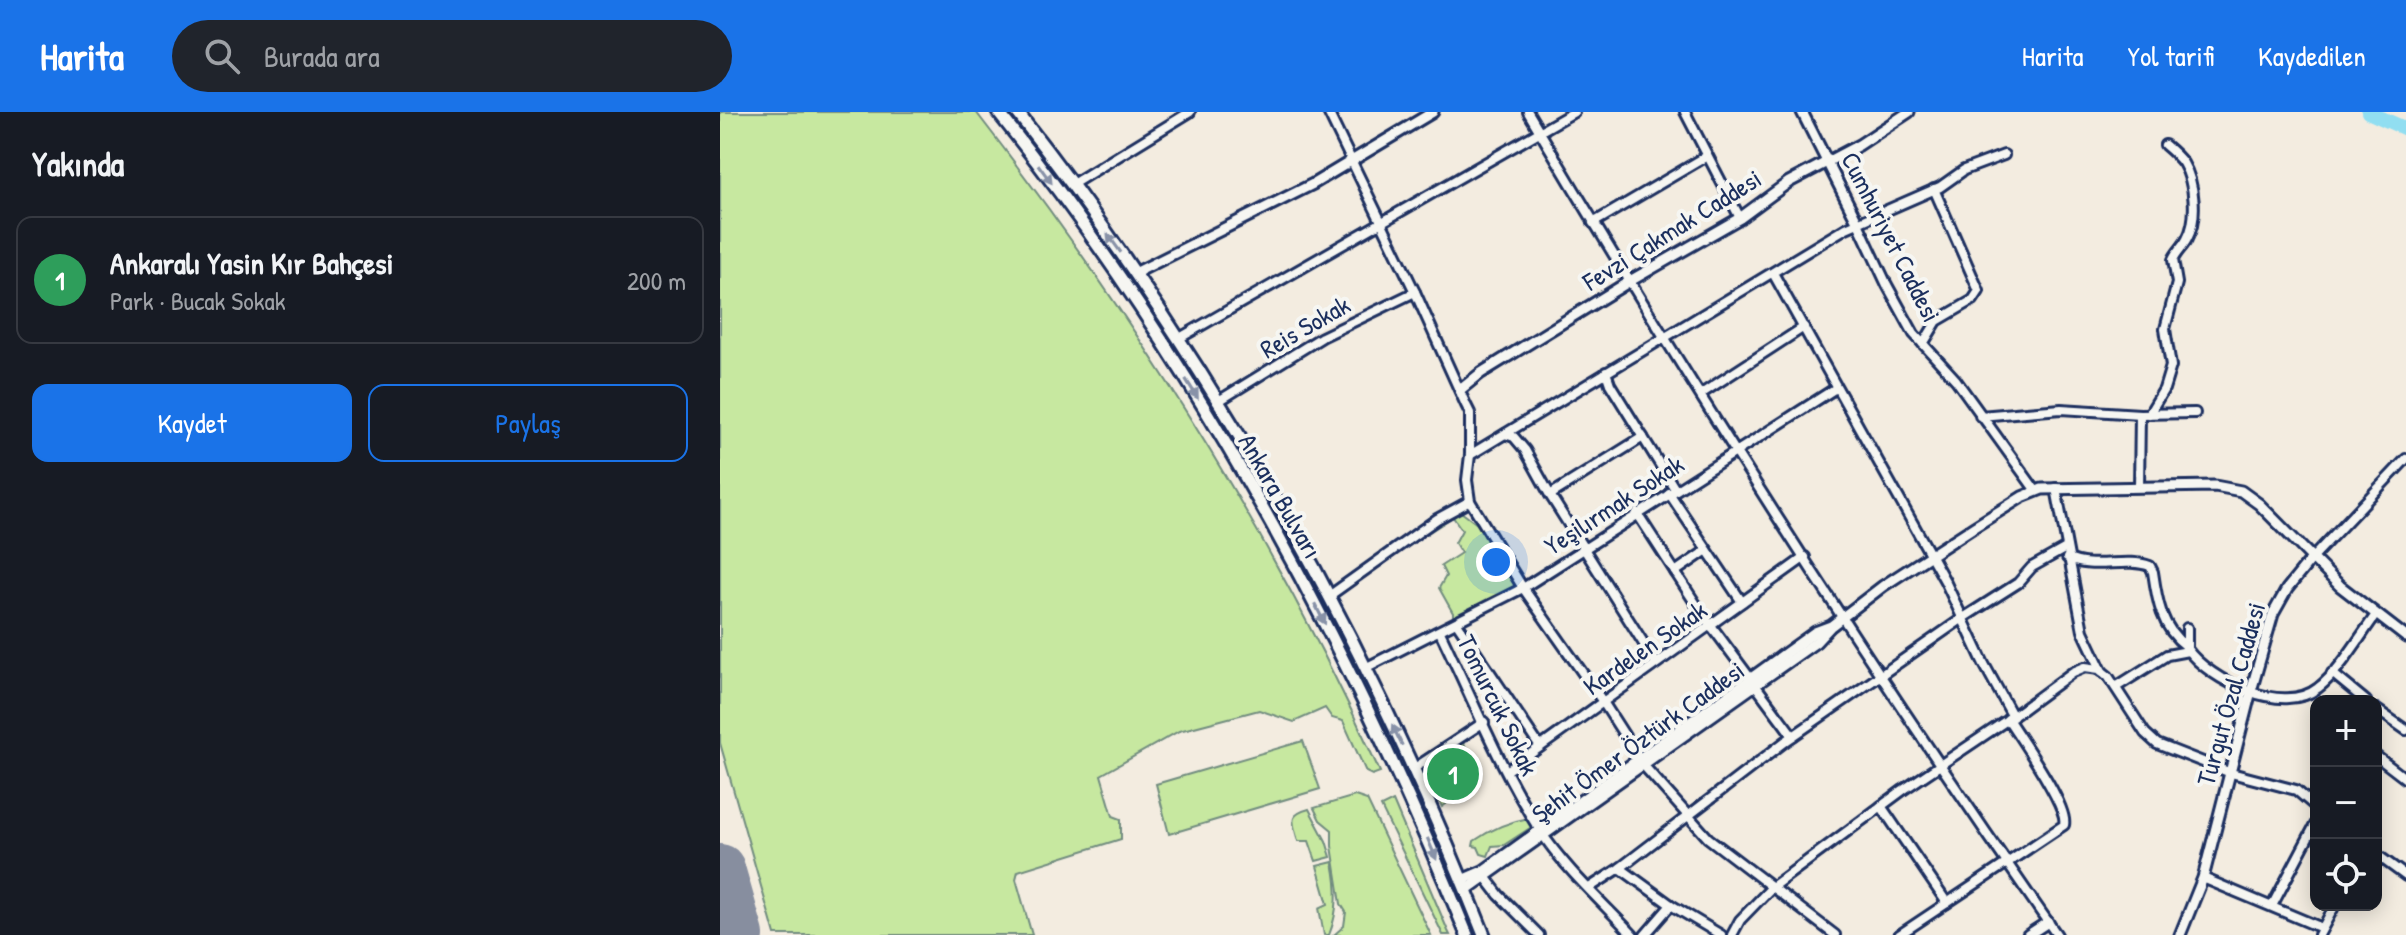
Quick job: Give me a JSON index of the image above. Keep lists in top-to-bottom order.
{
  "streets": {
    "main road": ["Ankara Bulvarı"],
    "street": [
      "Fevzi Çakmak Caddesi",
      "Cumhuriyet Caddesi",
      "Reis Sokak",
      "Yeşilırmak Sokak",
      "Kardelen Sokak",
      "Turgut Özal Caddesi",
      "Tomurcuk Sokak",
      "Şehit Ömer Öztürk Caddesi"
    ]
  },
  "crossings": [
    ["Fevzi Çakmak Caddesi", "Cumhuriyet Caddesi"],
    ["Cumhuriyet Caddesi", "Şehit Ömer Öztürk Caddesi"],
    ["Reis Sokak", "Ankara Bulvarı"],
    ["Ankara Bulvarı", "Yeşilırmak Sokak"],
    ["Ankara Bulvarı", "Şehit Ömer Öztürk Caddesi"],
    ["Yeşilırmak Sokak", "Tomurcuk Sokak"],
    ["Kardelen Sokak", "Tomurcuk Sokak"],
    ["Turgut Özal Caddesi", "Şehit Ömer Öztürk Caddesi"],
    ["Tomurcuk Sokak", "Şehit Ömer Öztürk Caddesi"]
  ],
  "page": {
    "header": "Harita",
    "search": "Burada ara",
    "nav": ["Harita", "Yol tarifi", "Kaydedilen"],
    "heading": "Yakında",
    "list": [
      {
        "mark": "1",
        "name": "Ankaralı Yasin Kır Bahçesi",
        "note": "Park · Bucak Sokak",
        "value": "200 m"
      }
    ],
    "buttons": ["Kaydet", "Paylaş"],
    "map_buttons": ["+", "−"],
    "pins": "1"
  }
}
